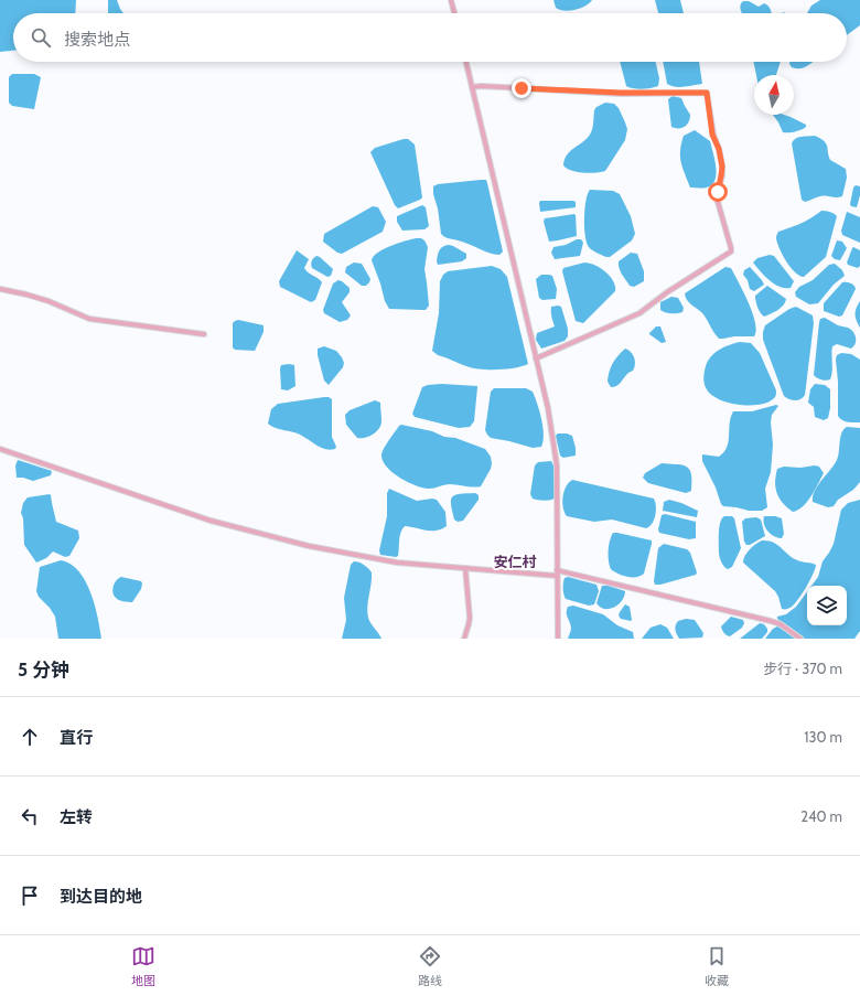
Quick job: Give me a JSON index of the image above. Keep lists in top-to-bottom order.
{
  "districts": ["安仁村"],
  "north": "top",
  "page": {
    "search": "搜索地点",
    "heading": ["5 分钟", "步行 · 370 m"],
    "list": [
      ["直行", "130 m"],
      ["左转", "240 m"],
      "到达目的地"
    ],
    "nav": ["地图", "路线", "收藏"]
  }
}
